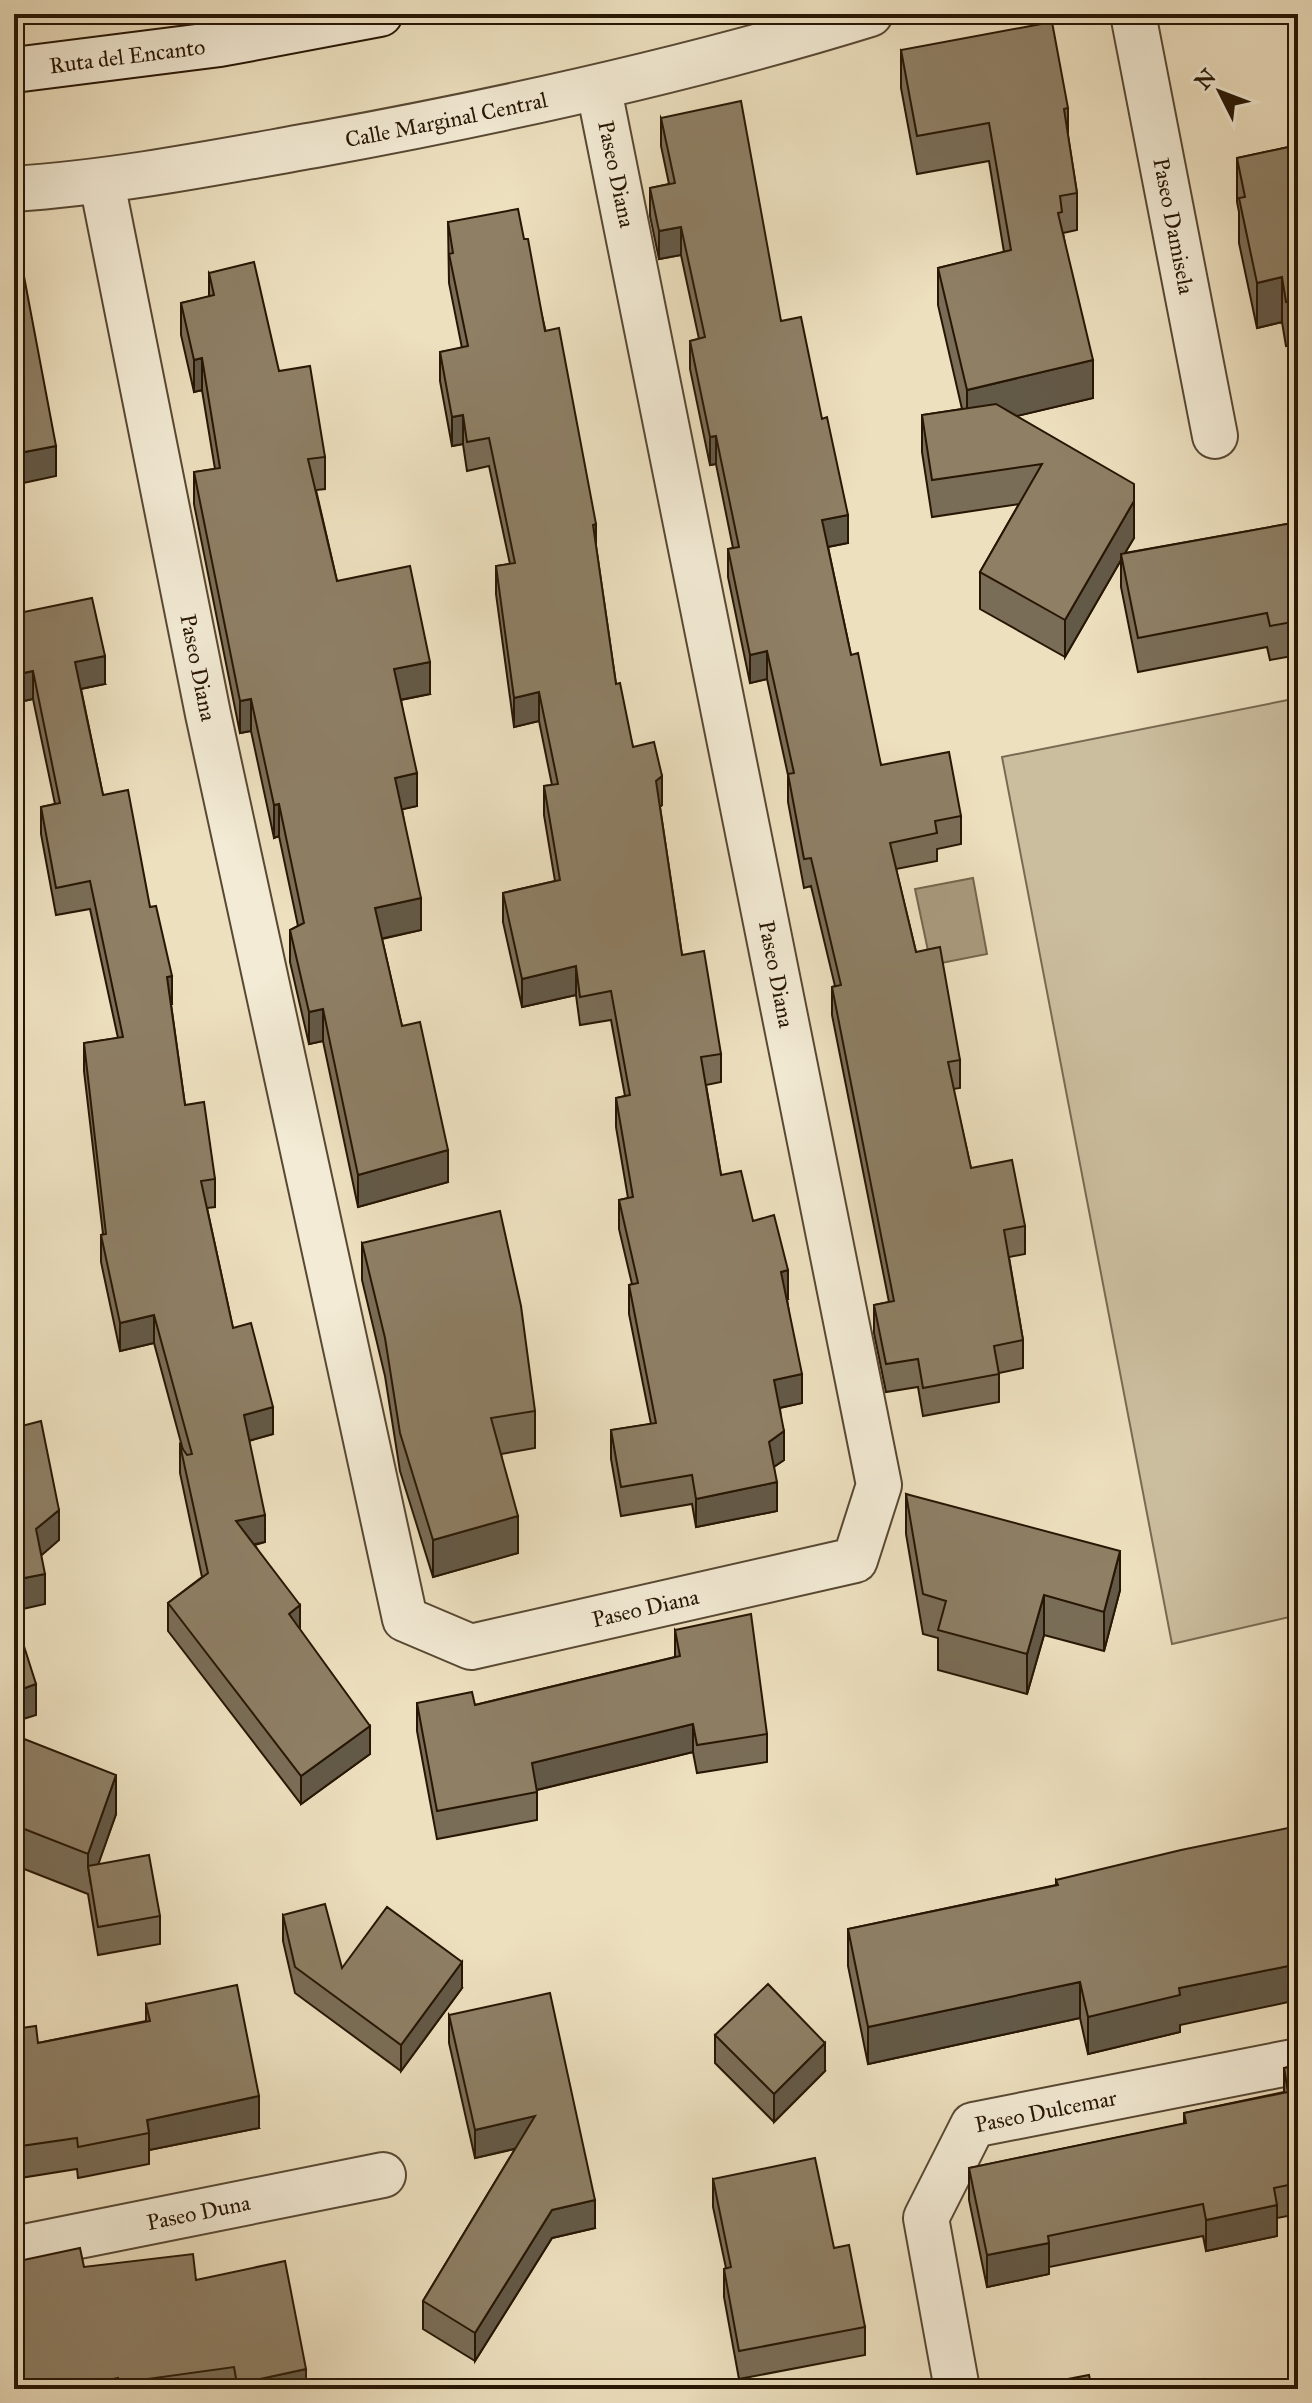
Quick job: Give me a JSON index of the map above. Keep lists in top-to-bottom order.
{
  "streets": {
    "street": [
      "Ruta del Encanto",
      "Calle Marginal Central",
      "Paseo Diana",
      "Paseo Damisela",
      "Paseo Dulcemar",
      "Paseo Duna"
    ]
  },
  "crossings": [
    ["Calle Marginal Central", "Paseo Diana"]
  ],
  "north": "top left"
}
